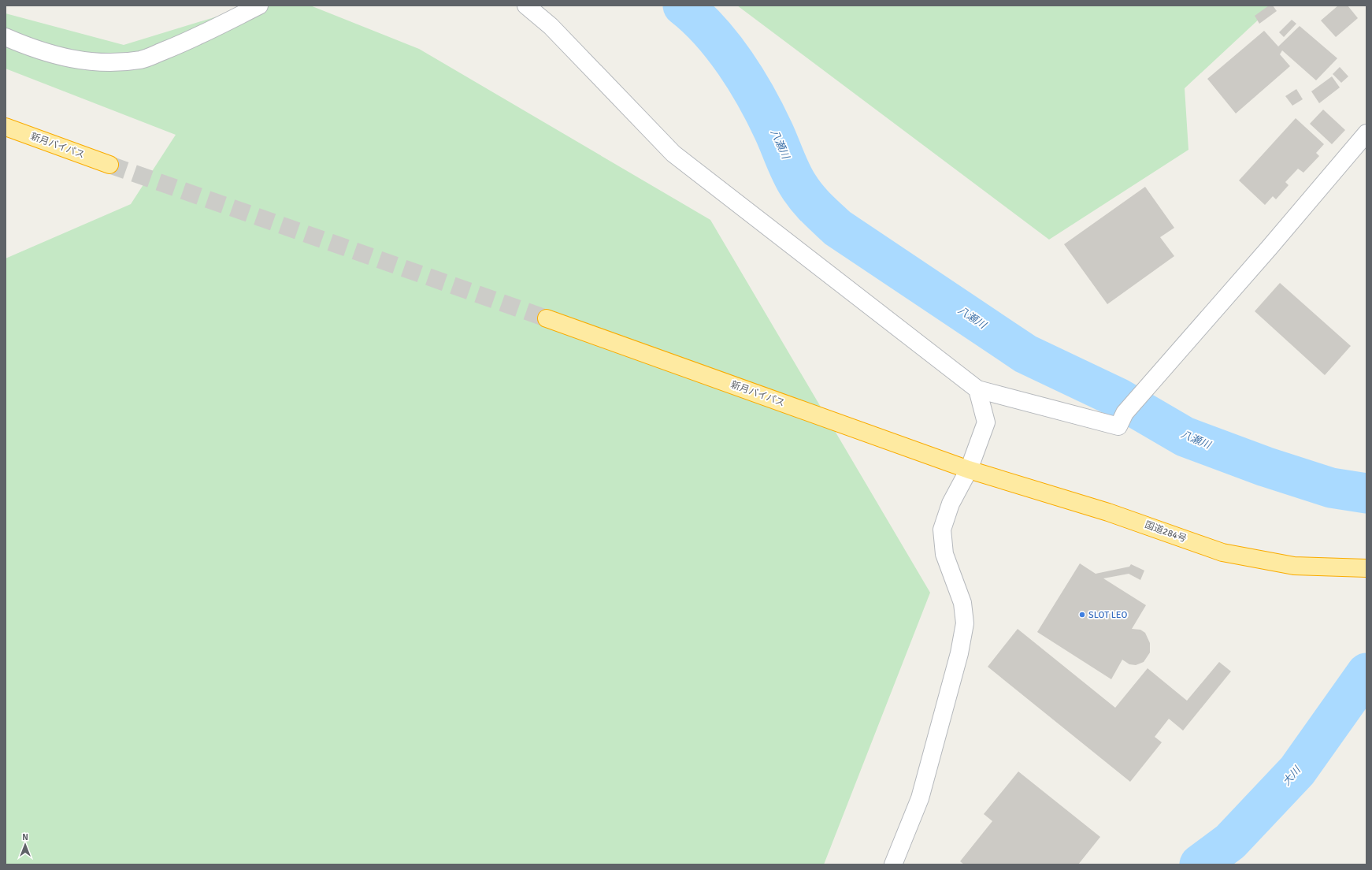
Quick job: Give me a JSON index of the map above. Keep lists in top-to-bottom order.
{
  "streets": {
    "highway": ["新月バイパス", "国道284号"]
  },
  "crossings": [
    ["新月バイパス", "国道284号"]
  ],
  "water": ["八瀬川", "大川"],
  "places": ["SLOT LEO"],
  "north": "top"
}
